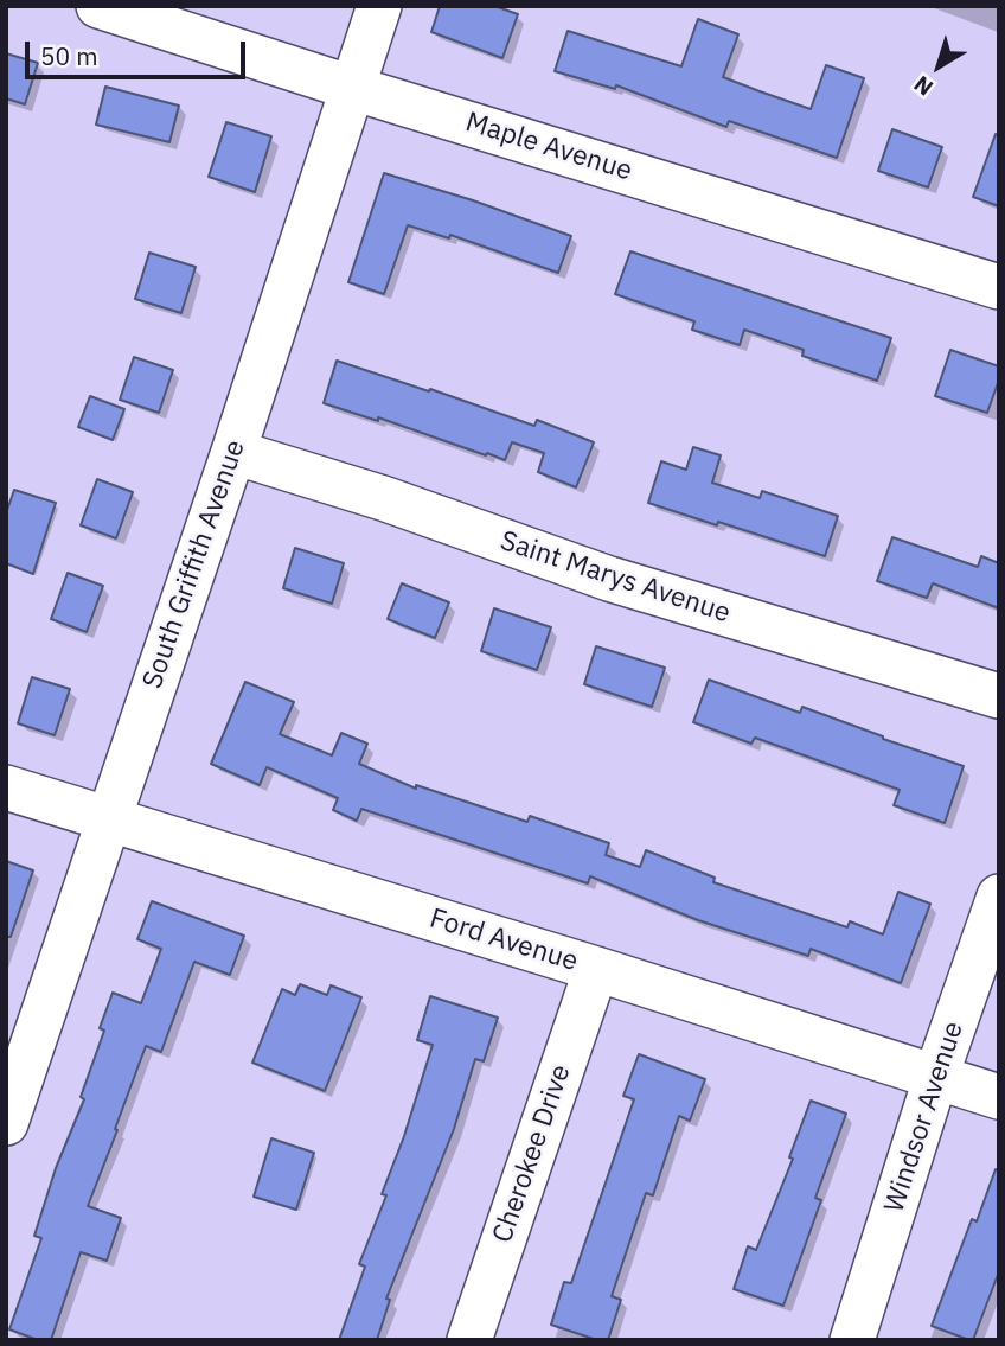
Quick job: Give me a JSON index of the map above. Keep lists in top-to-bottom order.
{
  "streets": {
    "street": [
      "Maple Avenue",
      "South Griffith Avenue",
      "Saint Marys Avenue",
      "Ford Avenue",
      "Windsor Avenue",
      "Cherokee Drive"
    ]
  },
  "crossings": [
    ["Maple Avenue", "South Griffith Avenue"],
    ["South Griffith Avenue", "Saint Marys Avenue"],
    ["South Griffith Avenue", "Ford Avenue"],
    ["Ford Avenue", "Windsor Avenue"],
    ["Ford Avenue", "Cherokee Drive"]
  ],
  "scale_bar": "50 m",
  "north": "bottom left"
}
